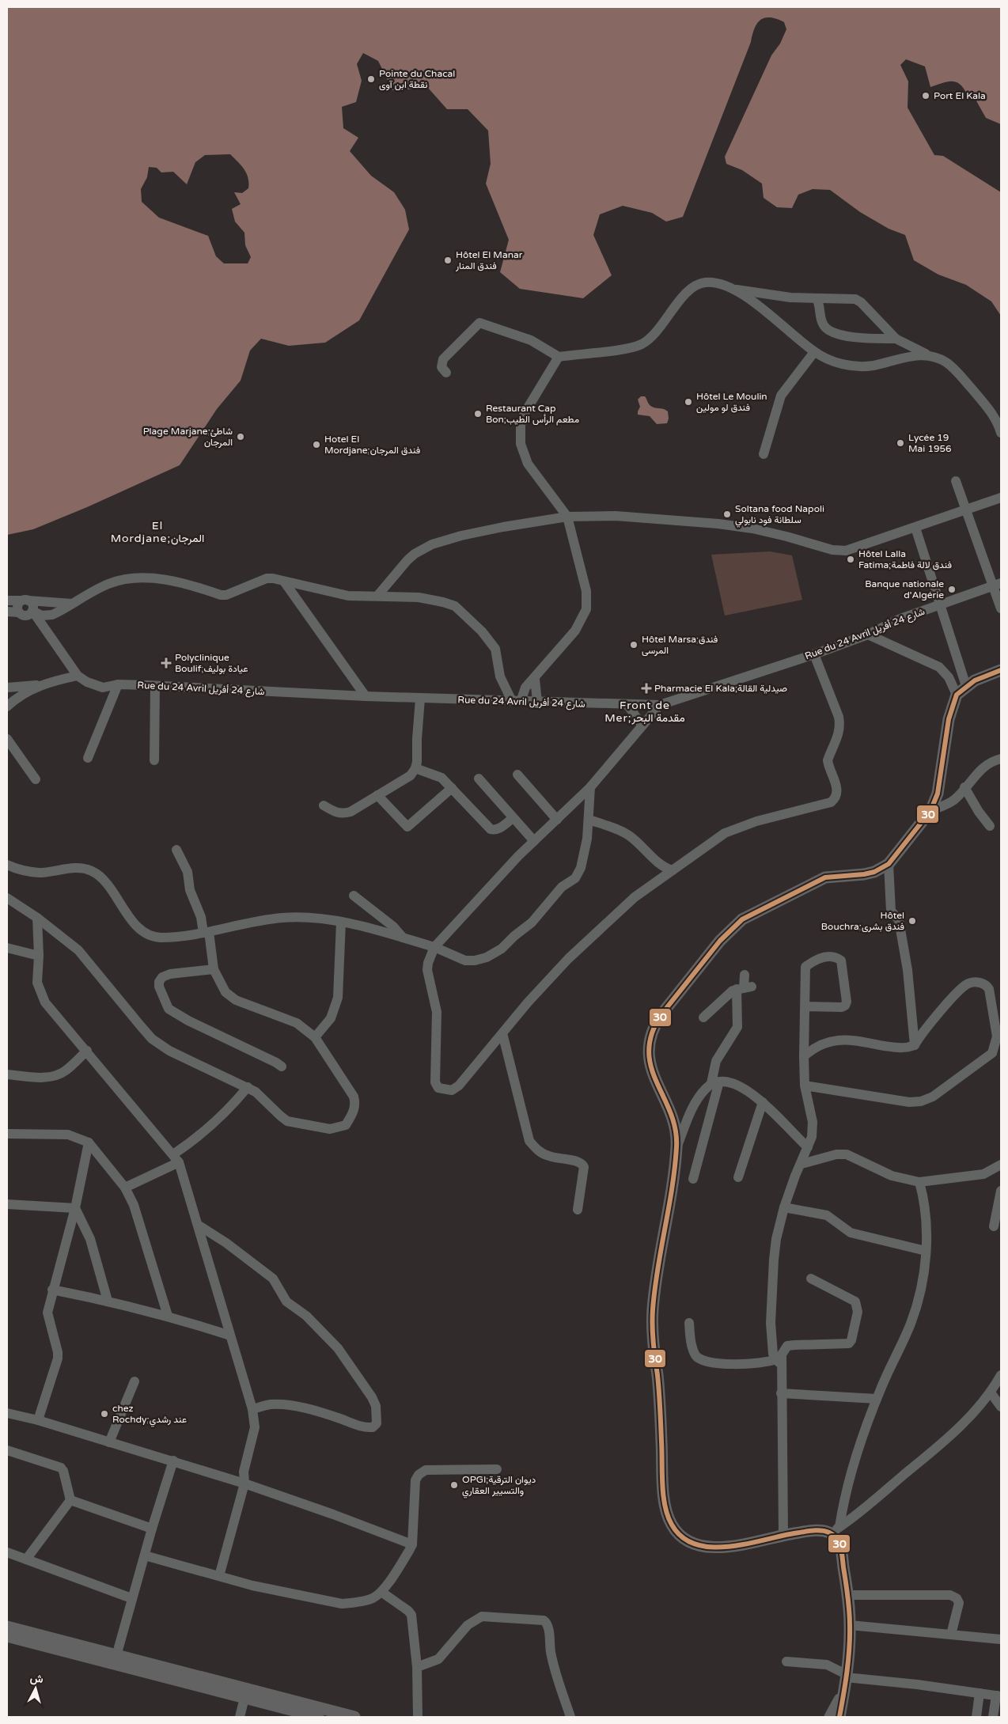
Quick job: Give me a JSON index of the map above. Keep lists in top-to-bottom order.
{
  "streets": {
    "street": ["Rue du 24 Avril شارع 24 أفريل"]
  },
  "districts": ["El Mordjane;المرجان", "Front de Mer;مقدمة البحر"],
  "places": {
    "other": [
      "Pointe du Chacal نقطة ابن آوى",
      "Port El Kala",
      "Hôtel El Manar فندق المنار",
      "Hôtel Le Moulin فندق لو مولين",
      "Restaurant Cap Bon;مطعم الرأس الطيب",
      "Plage Marjane;شاطئ المرجان",
      "Lycée 19 Mai 1956",
      "Hotel El Mordjane;فندق المرجان",
      "Soltana food Napoli سلطانة فود نابولي",
      "Hôtel Lalla Fatima;فندق لالة فاطمة",
      "Banque nationale d'Algérie",
      "Hôtel Marsa;فندق المرسى",
      "Hôtel Bouchra;فندق بشرى",
      "chez Rochdy;عند رشدي",
      "OPGI;ديوان الترقية والتسيير العقاري"
    ],
    "health": ["Polyclinique Boulif;عيادة بوليف", "Pharmacie El Kala;صيدلية القالة"]
  },
  "lines": ["transit line 30"],
  "north": "top"
}
